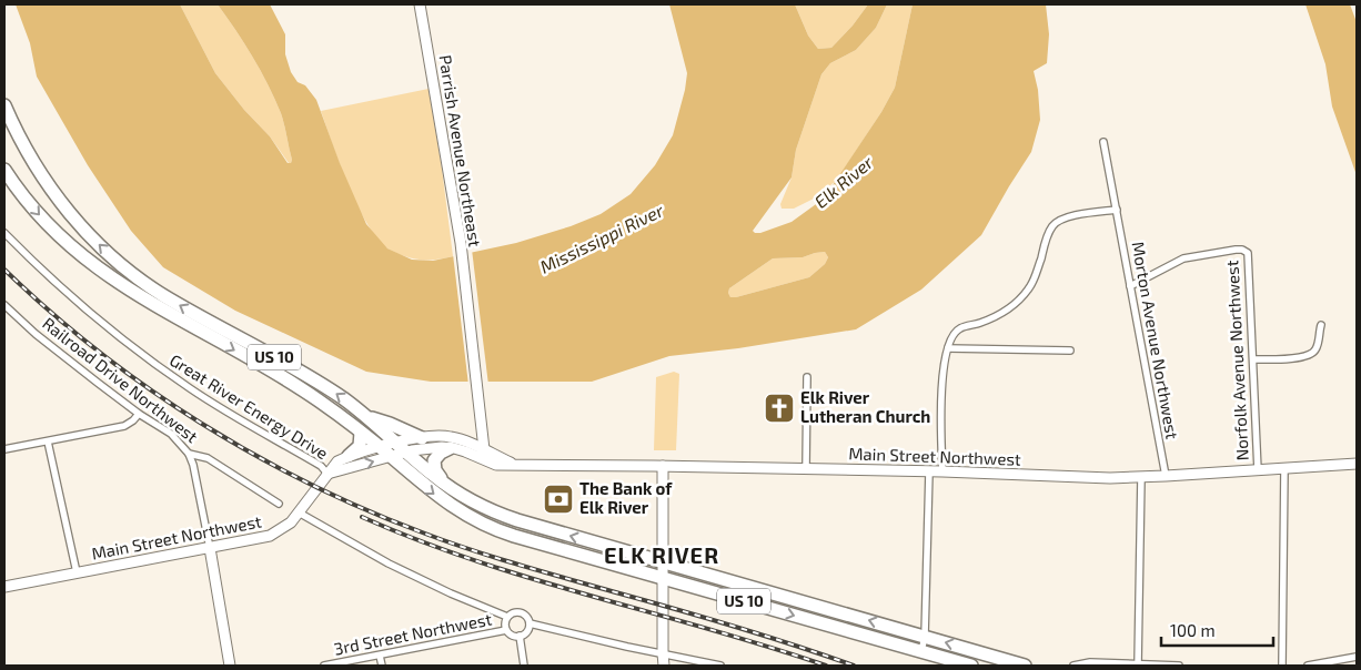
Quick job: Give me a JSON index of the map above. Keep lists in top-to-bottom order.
{
  "streets": {
    "highway": ["US 10"],
    "street": [
      "Parrish Avenue Northeast",
      "Morton Avenue Northwest",
      "Norfolk Avenue Northwest",
      "Railroad Drive Northwest",
      "Great River Energy Drive",
      "Main Street Northwest",
      "3rd Street Northwest"
    ]
  },
  "crossings": [
    ["Parrish Avenue Northeast", "Main Street Northwest"],
    ["Morton Avenue Northwest", "Norfolk Avenue Northwest"],
    ["Morton Avenue Northwest", "Main Street Northwest"],
    ["US 10", "Main Street Northwest"],
    ["Norfolk Avenue Northwest", "Main Street Northwest"],
    ["Great River Energy Drive", "Main Street Northwest"]
  ],
  "districts": ["ELK RIVER"],
  "water": ["Elk River", "Mississippi River"],
  "places": {
    "church": ["Elk River Lutheran Church"],
    "bank": ["The Bank of Elk River"]
  },
  "scale_bar": "100 m"
}
